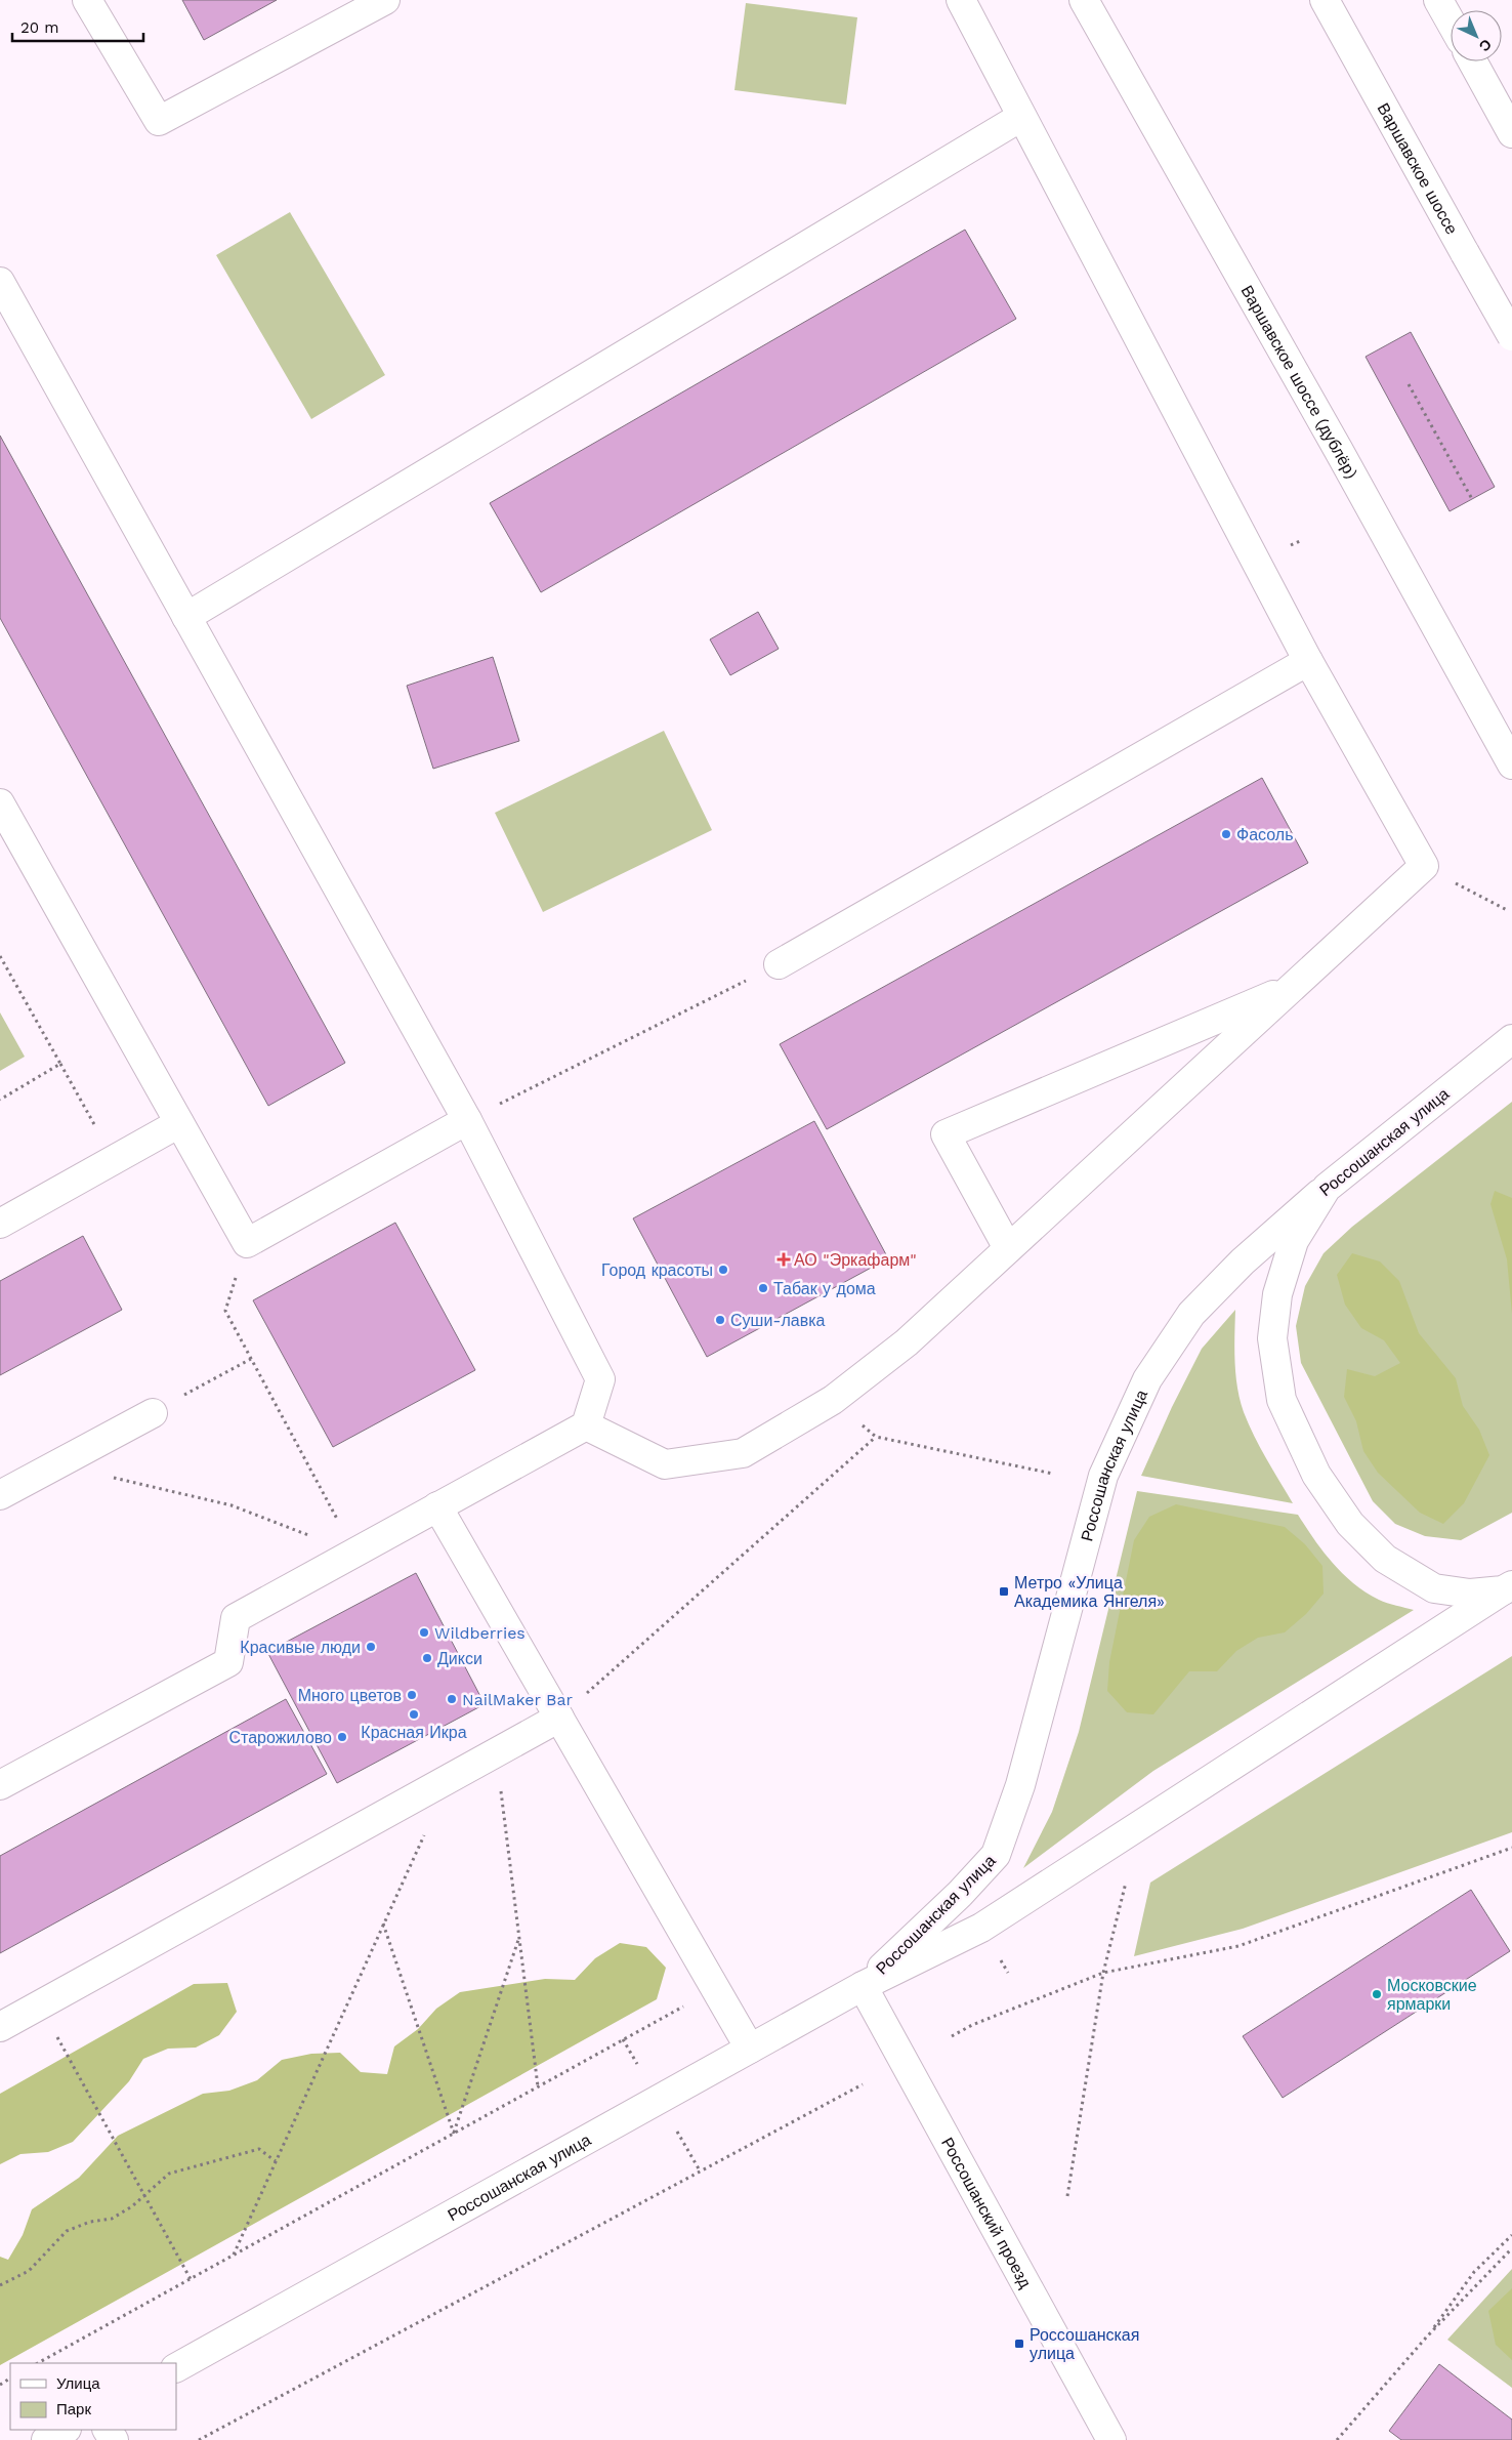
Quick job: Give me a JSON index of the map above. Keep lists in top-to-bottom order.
{
  "streets": {
    "street": [
      "Варшавское шоссе",
      "Варшавское шоссе (дублёр)",
      "Россошанская улица",
      "Россошанский проезд"
    ]
  },
  "crossings": [
    ["Россошанская улица", "Россошанский проезд"]
  ],
  "places": {
    "other": [
      "Фасоль",
      "Город красоты",
      "Табак у дома",
      "Суши-лавка",
      "Wildberries",
      "Красивые люди",
      "Дикси",
      "Много цветов",
      "NailMaker Bar",
      "Красная Икра",
      "Старожилово",
      "Московские ярмарки"
    ],
    "health": ["АО \"Эркафарм\""],
    "transit": ["Метро «Улица Академика Янгеля»", "Россошанская улица"]
  },
  "legend": ["Улица", "Парк"],
  "scale_bar": "20 m",
  "north": "bottom right"
}
